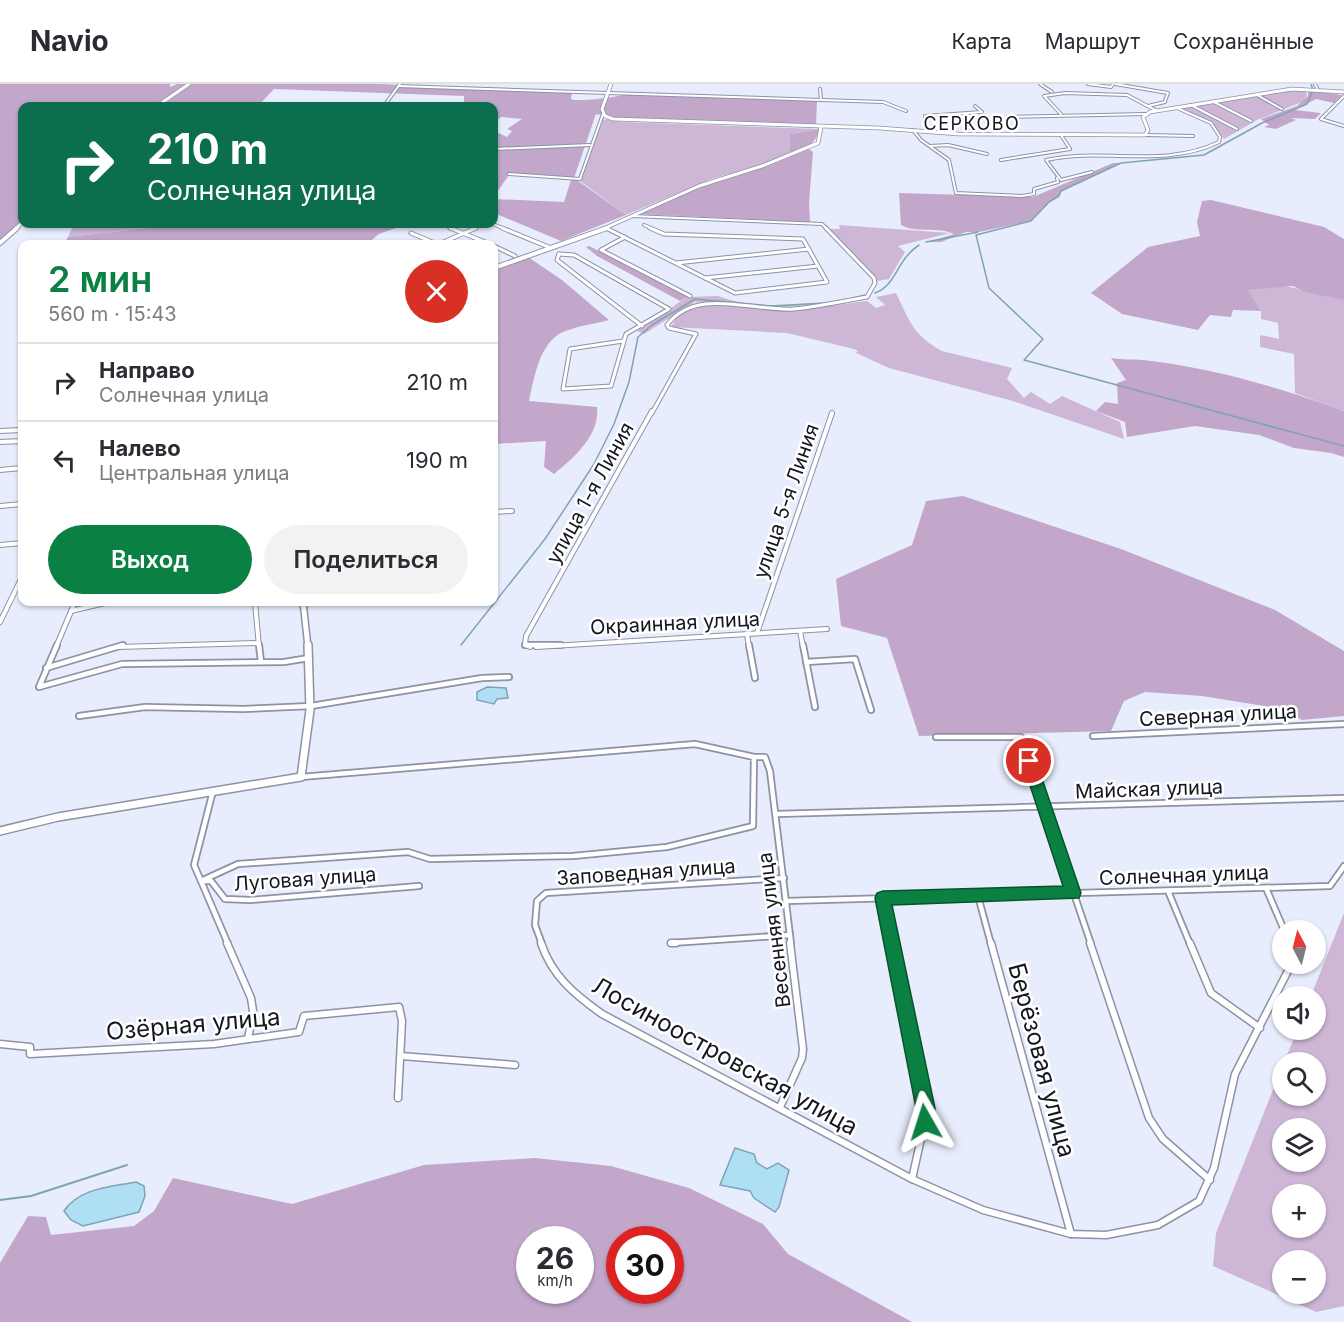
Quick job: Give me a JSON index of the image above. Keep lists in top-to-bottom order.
{
  "streets": {
    "street": [
      "улица 1-я Линия",
      "улица 5-я Линия",
      "Окраинная улица",
      "Северная улица",
      "Майская улица",
      "Заповедная улица",
      "Солнечная улица",
      "Луговая улица",
      "Весенняя улица",
      "Озёрная улица",
      "Лосиноостровская улица",
      "Берёзовая улица"
    ]
  },
  "crossings": [
    ["улица 1-я Линия", "Окраинная улица"],
    ["улица 5-я Линия", "Окраинная улица"],
    ["Майская улица", "Весенняя улица"],
    ["Заповедная улица", "Весенняя улица"],
    ["Заповедная улица", "Лосиноостровская улица"],
    ["Солнечная улица", "Весенняя улица"],
    ["Солнечная улица", "Берёзовая улица"],
    ["Весенняя улица", "Лосиноостровская улица"],
    ["Лосиноостровская улица", "Берёзовая улица"]
  ],
  "districts": ["СЕРКОВО"],
  "north": "top",
  "page": {
    "header": "Navio",
    "nav": ["Карта", "Маршрут", "Сохранённые"],
    "turn": ["210 m", "Солнечная улица"],
    "heading": ["2 мин", "560 m · 15:43"],
    "list": [
      {
        "name": "Направо",
        "note": "Солнечная улица",
        "value": "210 m"
      },
      {
        "name": "Налево",
        "note": "Центральная улица",
        "value": "190 m"
      }
    ],
    "buttons": ["Выход", "Поделиться"],
    "map_buttons": ["+", "−"],
    "speed": "26 km/h",
    "limit": "30"
  }
}
